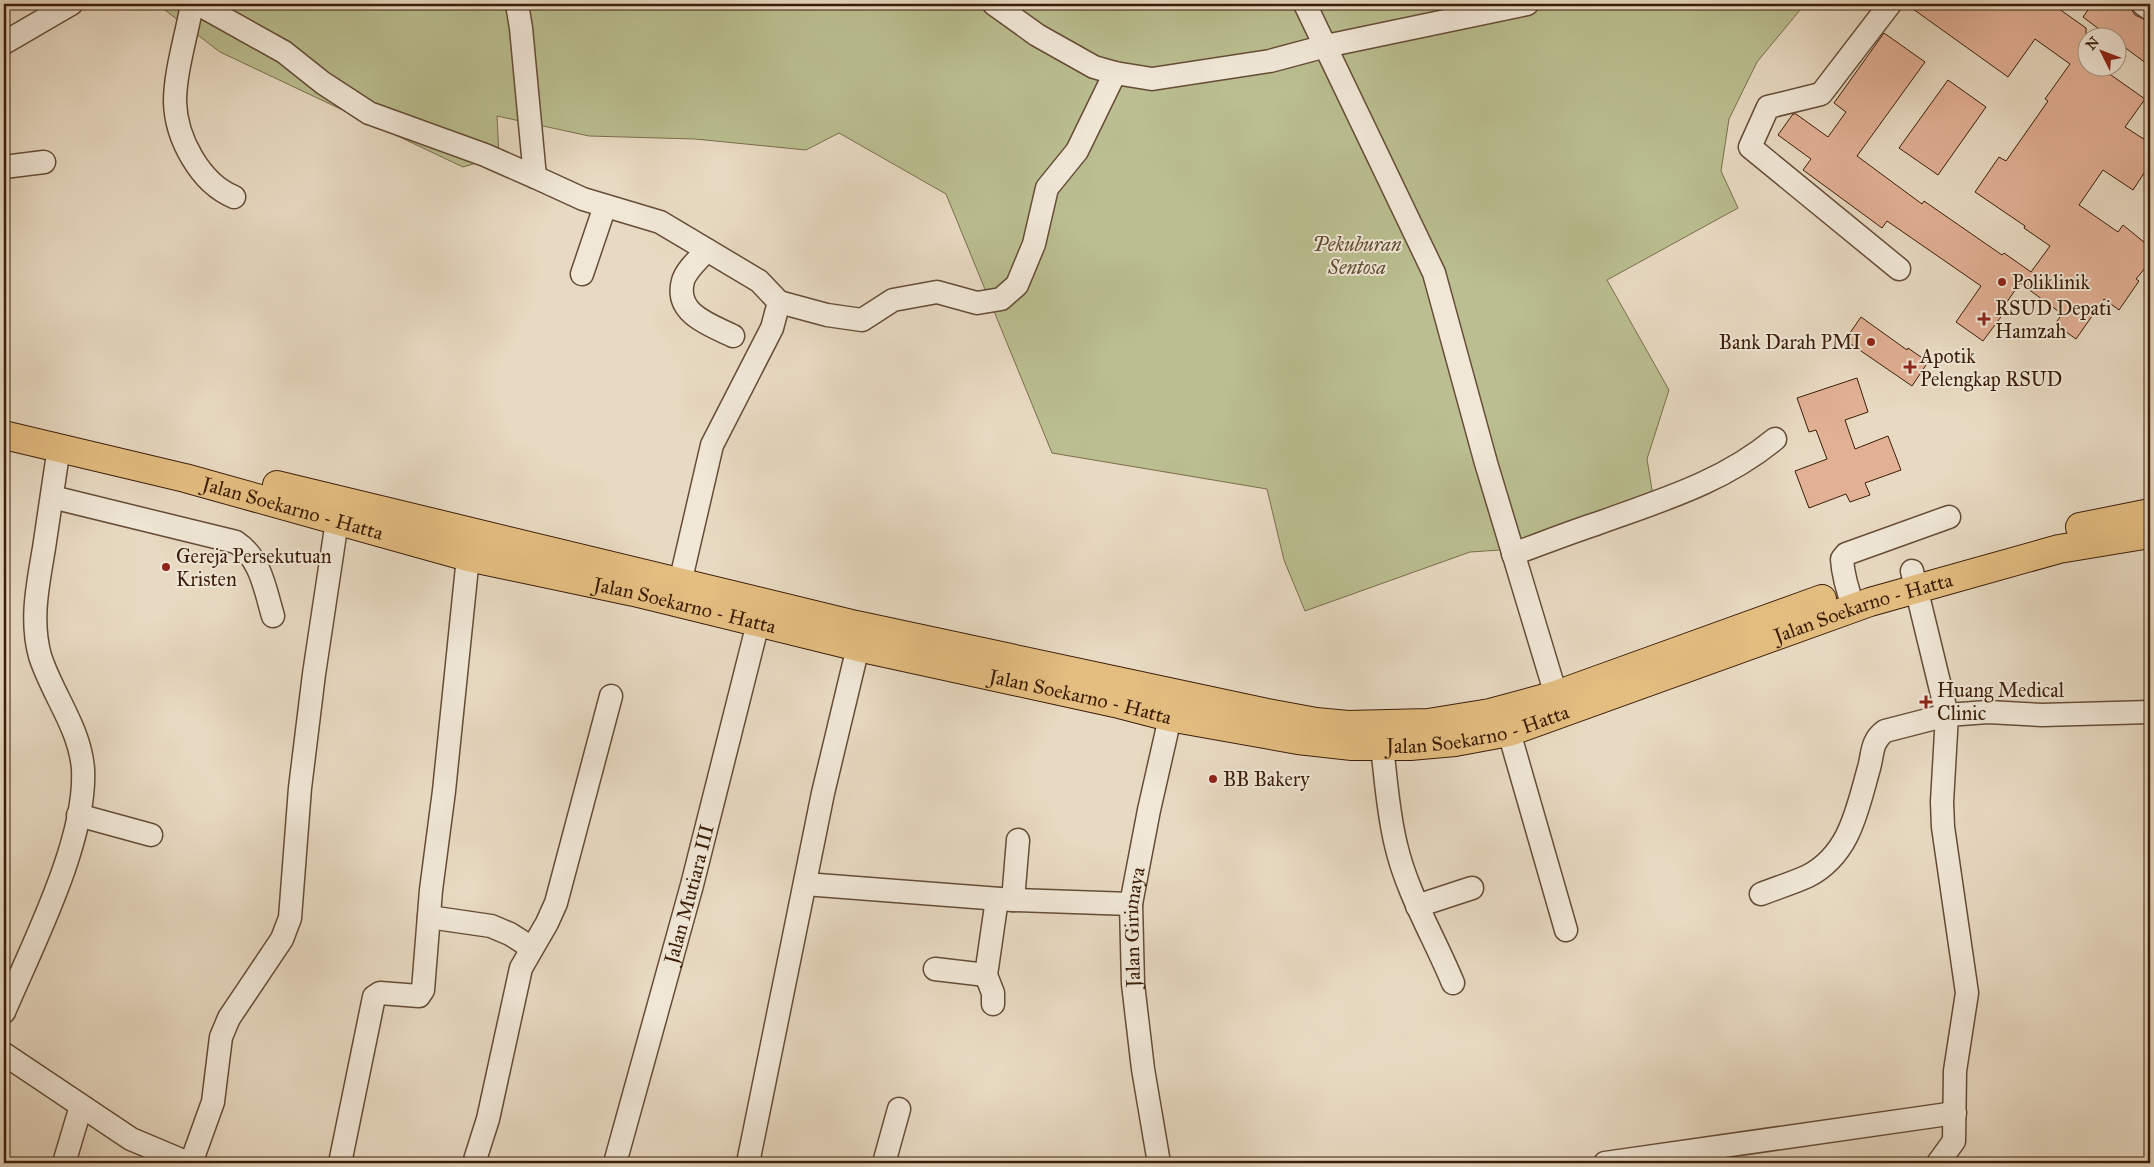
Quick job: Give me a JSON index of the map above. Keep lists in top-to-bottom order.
{
  "streets": {
    "highway": ["Jalan Soekarno - Hatta"],
    "street": ["Jalan Mutiara III", "Jalan Girimaya"]
  },
  "crossings": [
    ["Jalan Soekarno - Hatta", "Jalan Mutiara III"],
    ["Jalan Soekarno - Hatta", "Jalan Girimaya"]
  ],
  "parks": ["Pekuburan Sentosa"],
  "places": {
    "other": [
      "Poliklinik",
      "Bank Darah PMI",
      "Gereja Persekutuan Kristen",
      "BB Bakery"
    ],
    "health": ["RSUD Depati Hamzah", "Apotik Pelengkap RSUD", "Huang Medical Clinic"]
  },
  "north": "top left"
}
